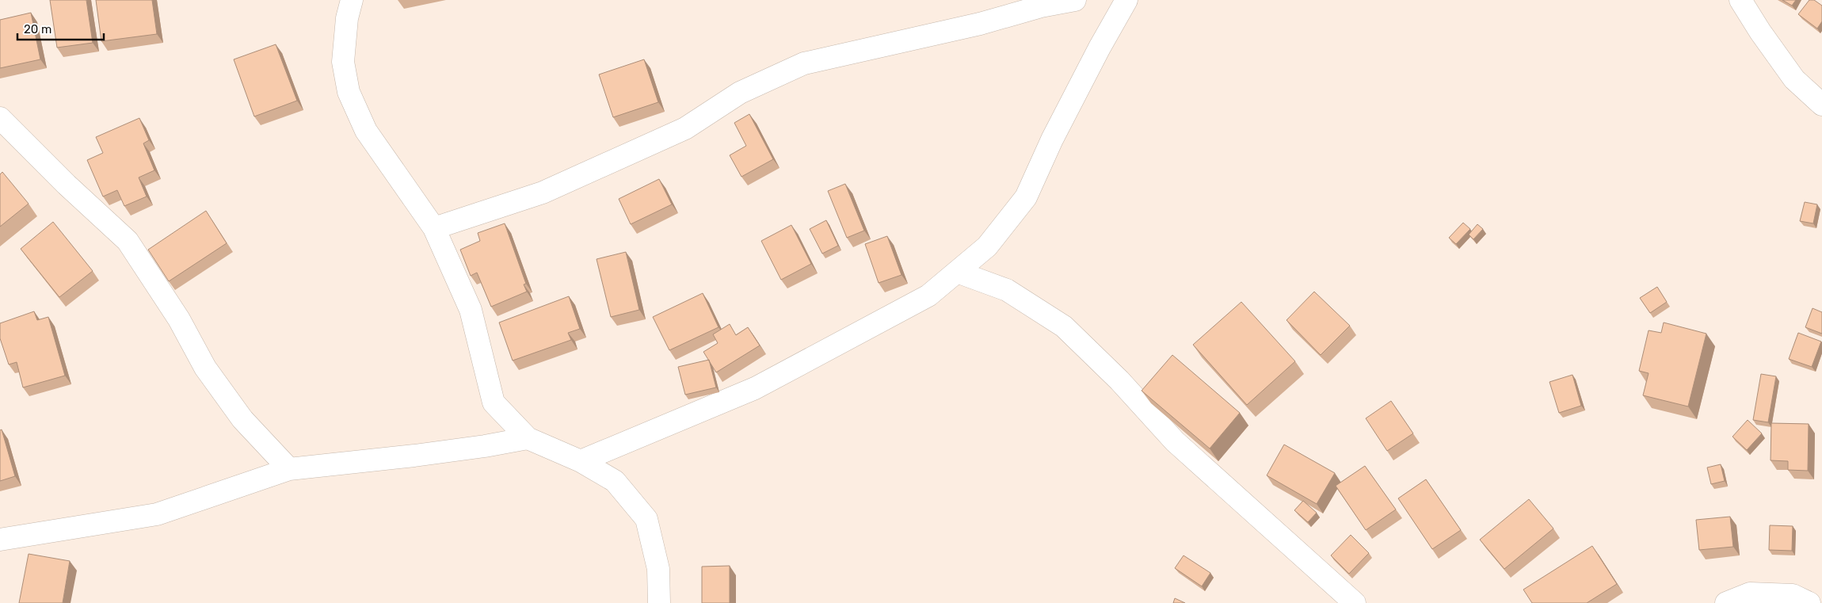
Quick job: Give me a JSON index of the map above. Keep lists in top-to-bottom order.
{
  "scale_bar": "20 m"
}
